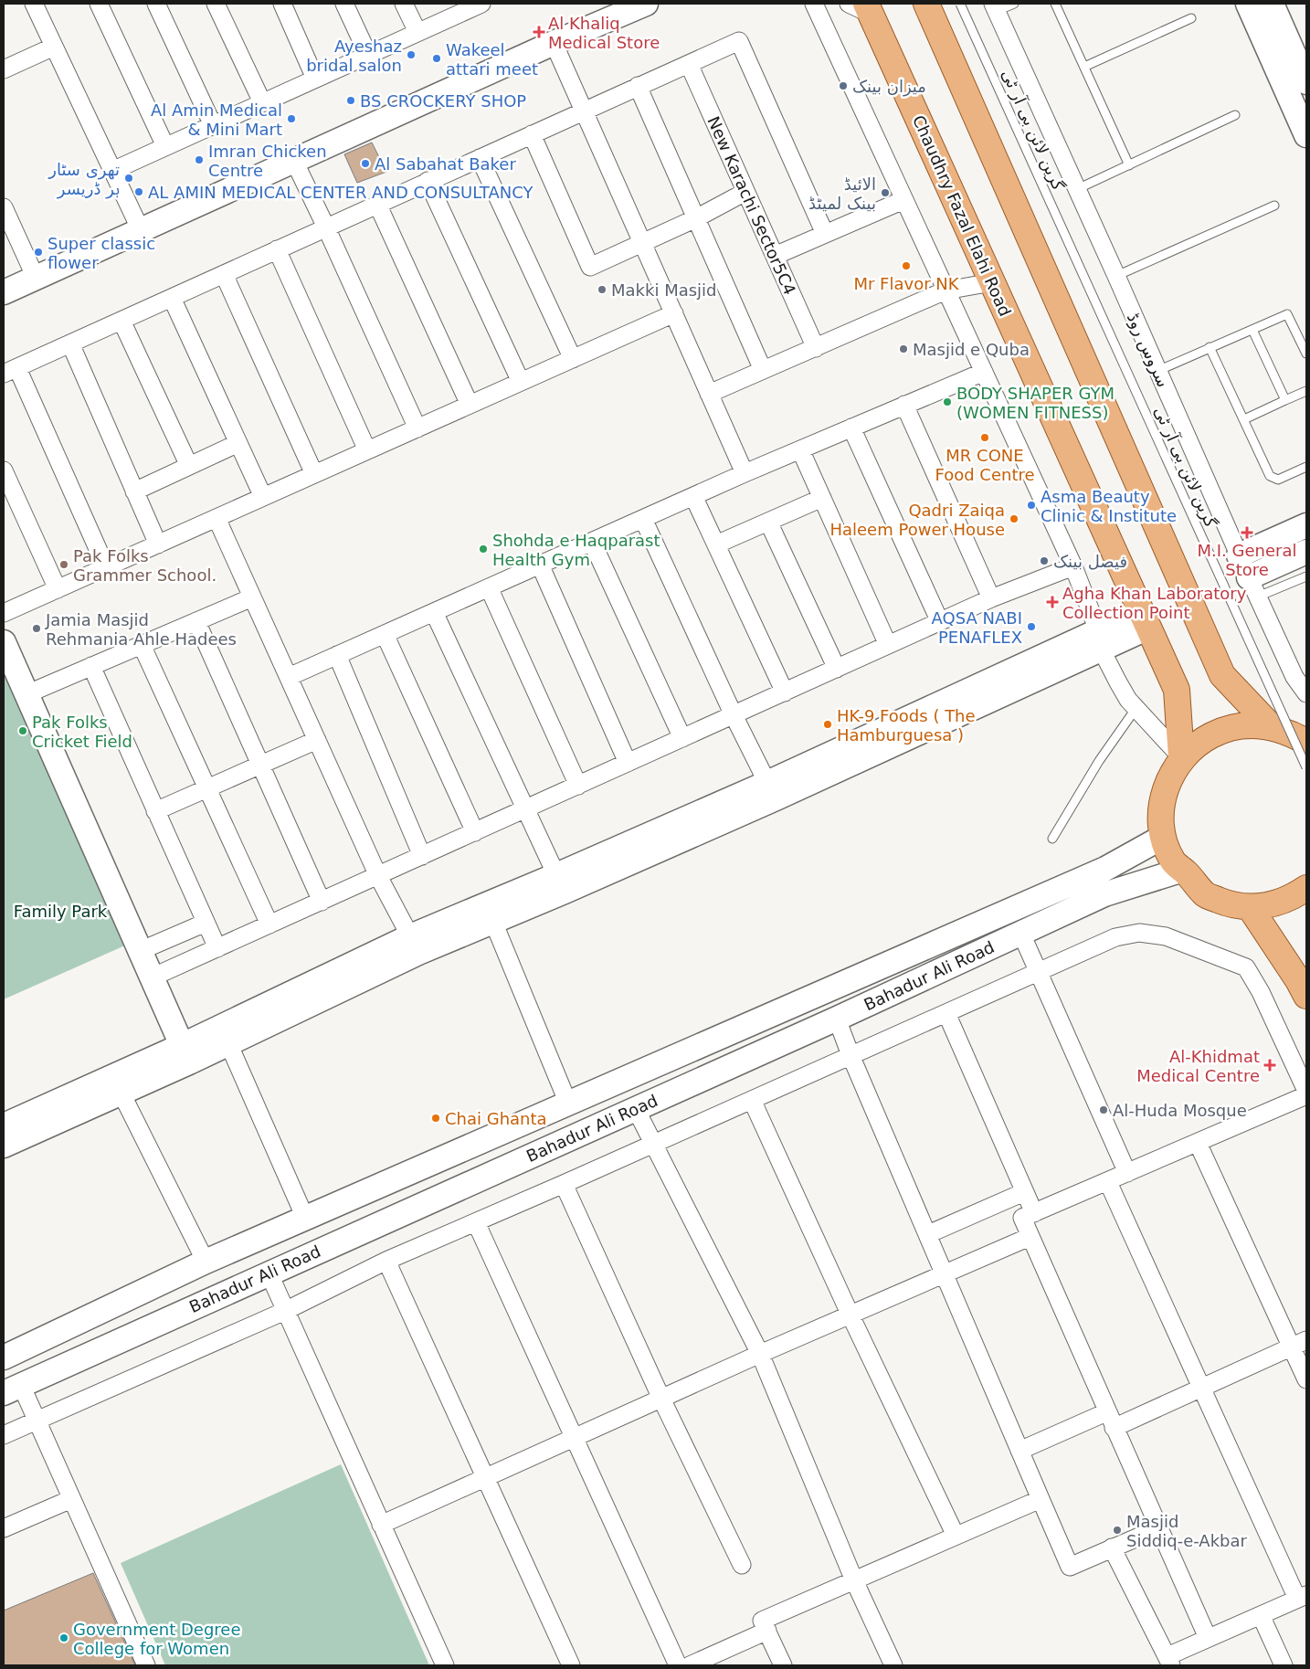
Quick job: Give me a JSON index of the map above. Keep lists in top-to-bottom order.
{
  "streets": {
    "main road": ["Chaudhry Fazal Elahi Road"],
    "street": ["New Karachi Sector5C4", "سروس روڈ", "Bahadur Ali Road"],
    "lane": ["گرین لائن بی آر ٹی"]
  },
  "parks": ["Family Park"],
  "places": {
    "health": [
      "Al Khaliq Medical Store",
      "M.I. General Store",
      "Agha Khan Laboratory Collection Point",
      "Al-Khidmat Medical Centre"
    ],
    "other": [
      "Ayeshaz bridal salon",
      "Wakeel attari meet",
      "میزان بینک",
      "BS CROCKERY SHOP",
      "Al Amin Medical & Mini Mart",
      "Imran Chicken Centre",
      "Al Sabahat Baker",
      "تھری سٹار ہر ڈریسر",
      "AL AMIN MEDICAL CENTER AND CONSULTANCY",
      "الائیڈ بینک لمیٹڈ",
      "Super classic flower",
      "Mr Flavor NK",
      "Makki Masjid",
      "Masjid e Quba",
      "BODY SHAPER GYM (WOMEN FITNESS)",
      "MR CONE Food Centre",
      "Asma Beauty Clinic & Institute",
      "Qadri Zaiqa Haleem Power House",
      "Shohda e Haqparast Health Gym",
      "فیصل بینک",
      "Pak Folks Grammer School.",
      "AQSA NABI PENAFLEX",
      "Jamia Masjid Rehmania Ahle Hadees",
      "HK-9 Foods ( The Hamburguesa )",
      "Pak Folks Cricket Field",
      "Al-Huda Mosque",
      "Chai Ghanta",
      "Masjid Siddiq-e-Akbar",
      "Government Degree College for Women"
    ]
  }
}
